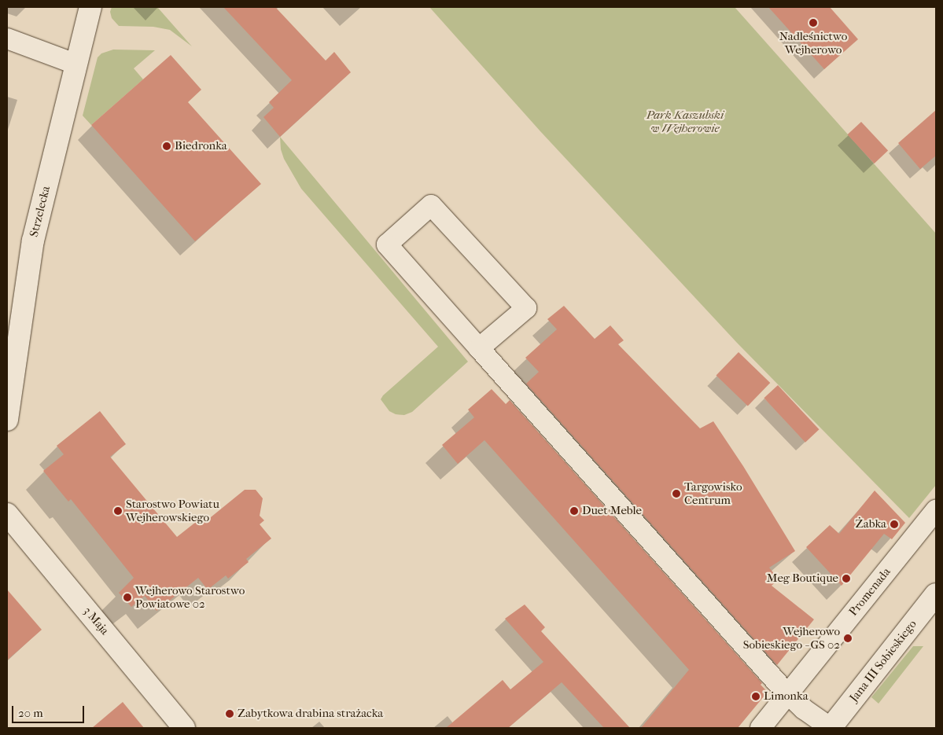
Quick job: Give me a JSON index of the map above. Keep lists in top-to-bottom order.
{
  "streets": {
    "street": [
      "Strzelecka",
      "Promenada",
      "3 Maja",
      "Jana III Sobieskiego"
    ]
  },
  "parks": ["Park Kaszubski w Wejherowie"],
  "places": [
    "Nadleśnictwo Wejherowo",
    "Biedronka",
    "Targowisko Centrum",
    "Starostwo Powiatu Wejherowskiego",
    "Duet Meble",
    "Żabka",
    "Meg Boutique",
    "Wejherowo Starostwo Powiatowe 02",
    "Wejherowo Sobieskiego - GS 02",
    "Limonka",
    "Zabytkowa drabina strażacka"
  ],
  "scale_bar": "20 m"
}
